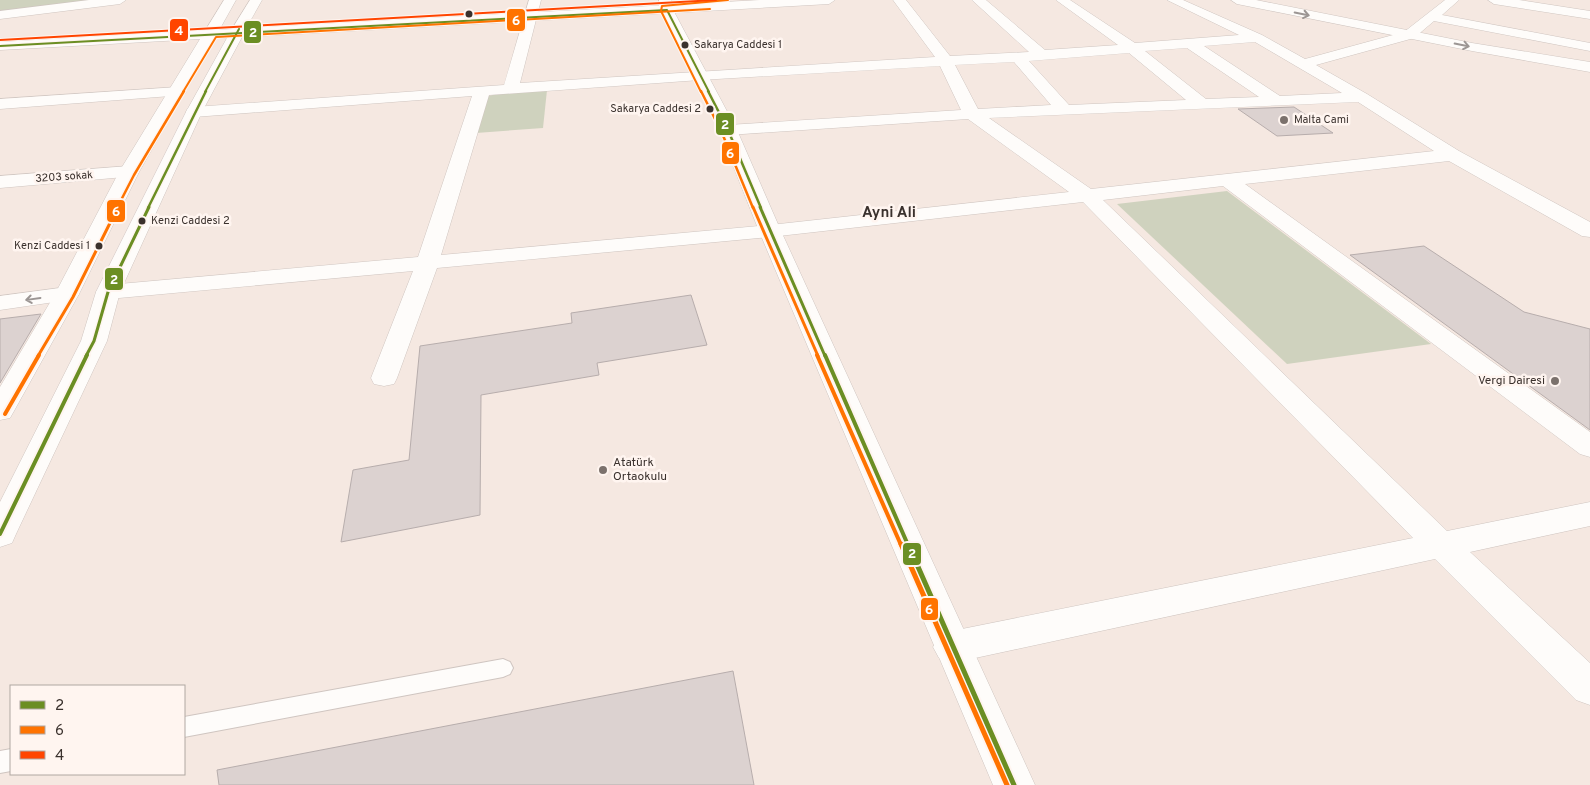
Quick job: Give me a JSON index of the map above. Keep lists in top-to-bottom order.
{
  "streets": {
    "street": ["3203 sokak"]
  },
  "districts": ["Ayni Ali"],
  "places": [
    "Sakarya Caddesi 1",
    "Sakarya Caddesi 2",
    "Malta Cami",
    "Kenzi Caddesi 2",
    "Kenzi Caddesi 1",
    "Vergi Dairesi",
    "Atatürk Ortaokulu"
  ],
  "lines": ["transit line 6", "transit line 4", "transit line 2"],
  "legend": ["2", "6", "4"]
}
